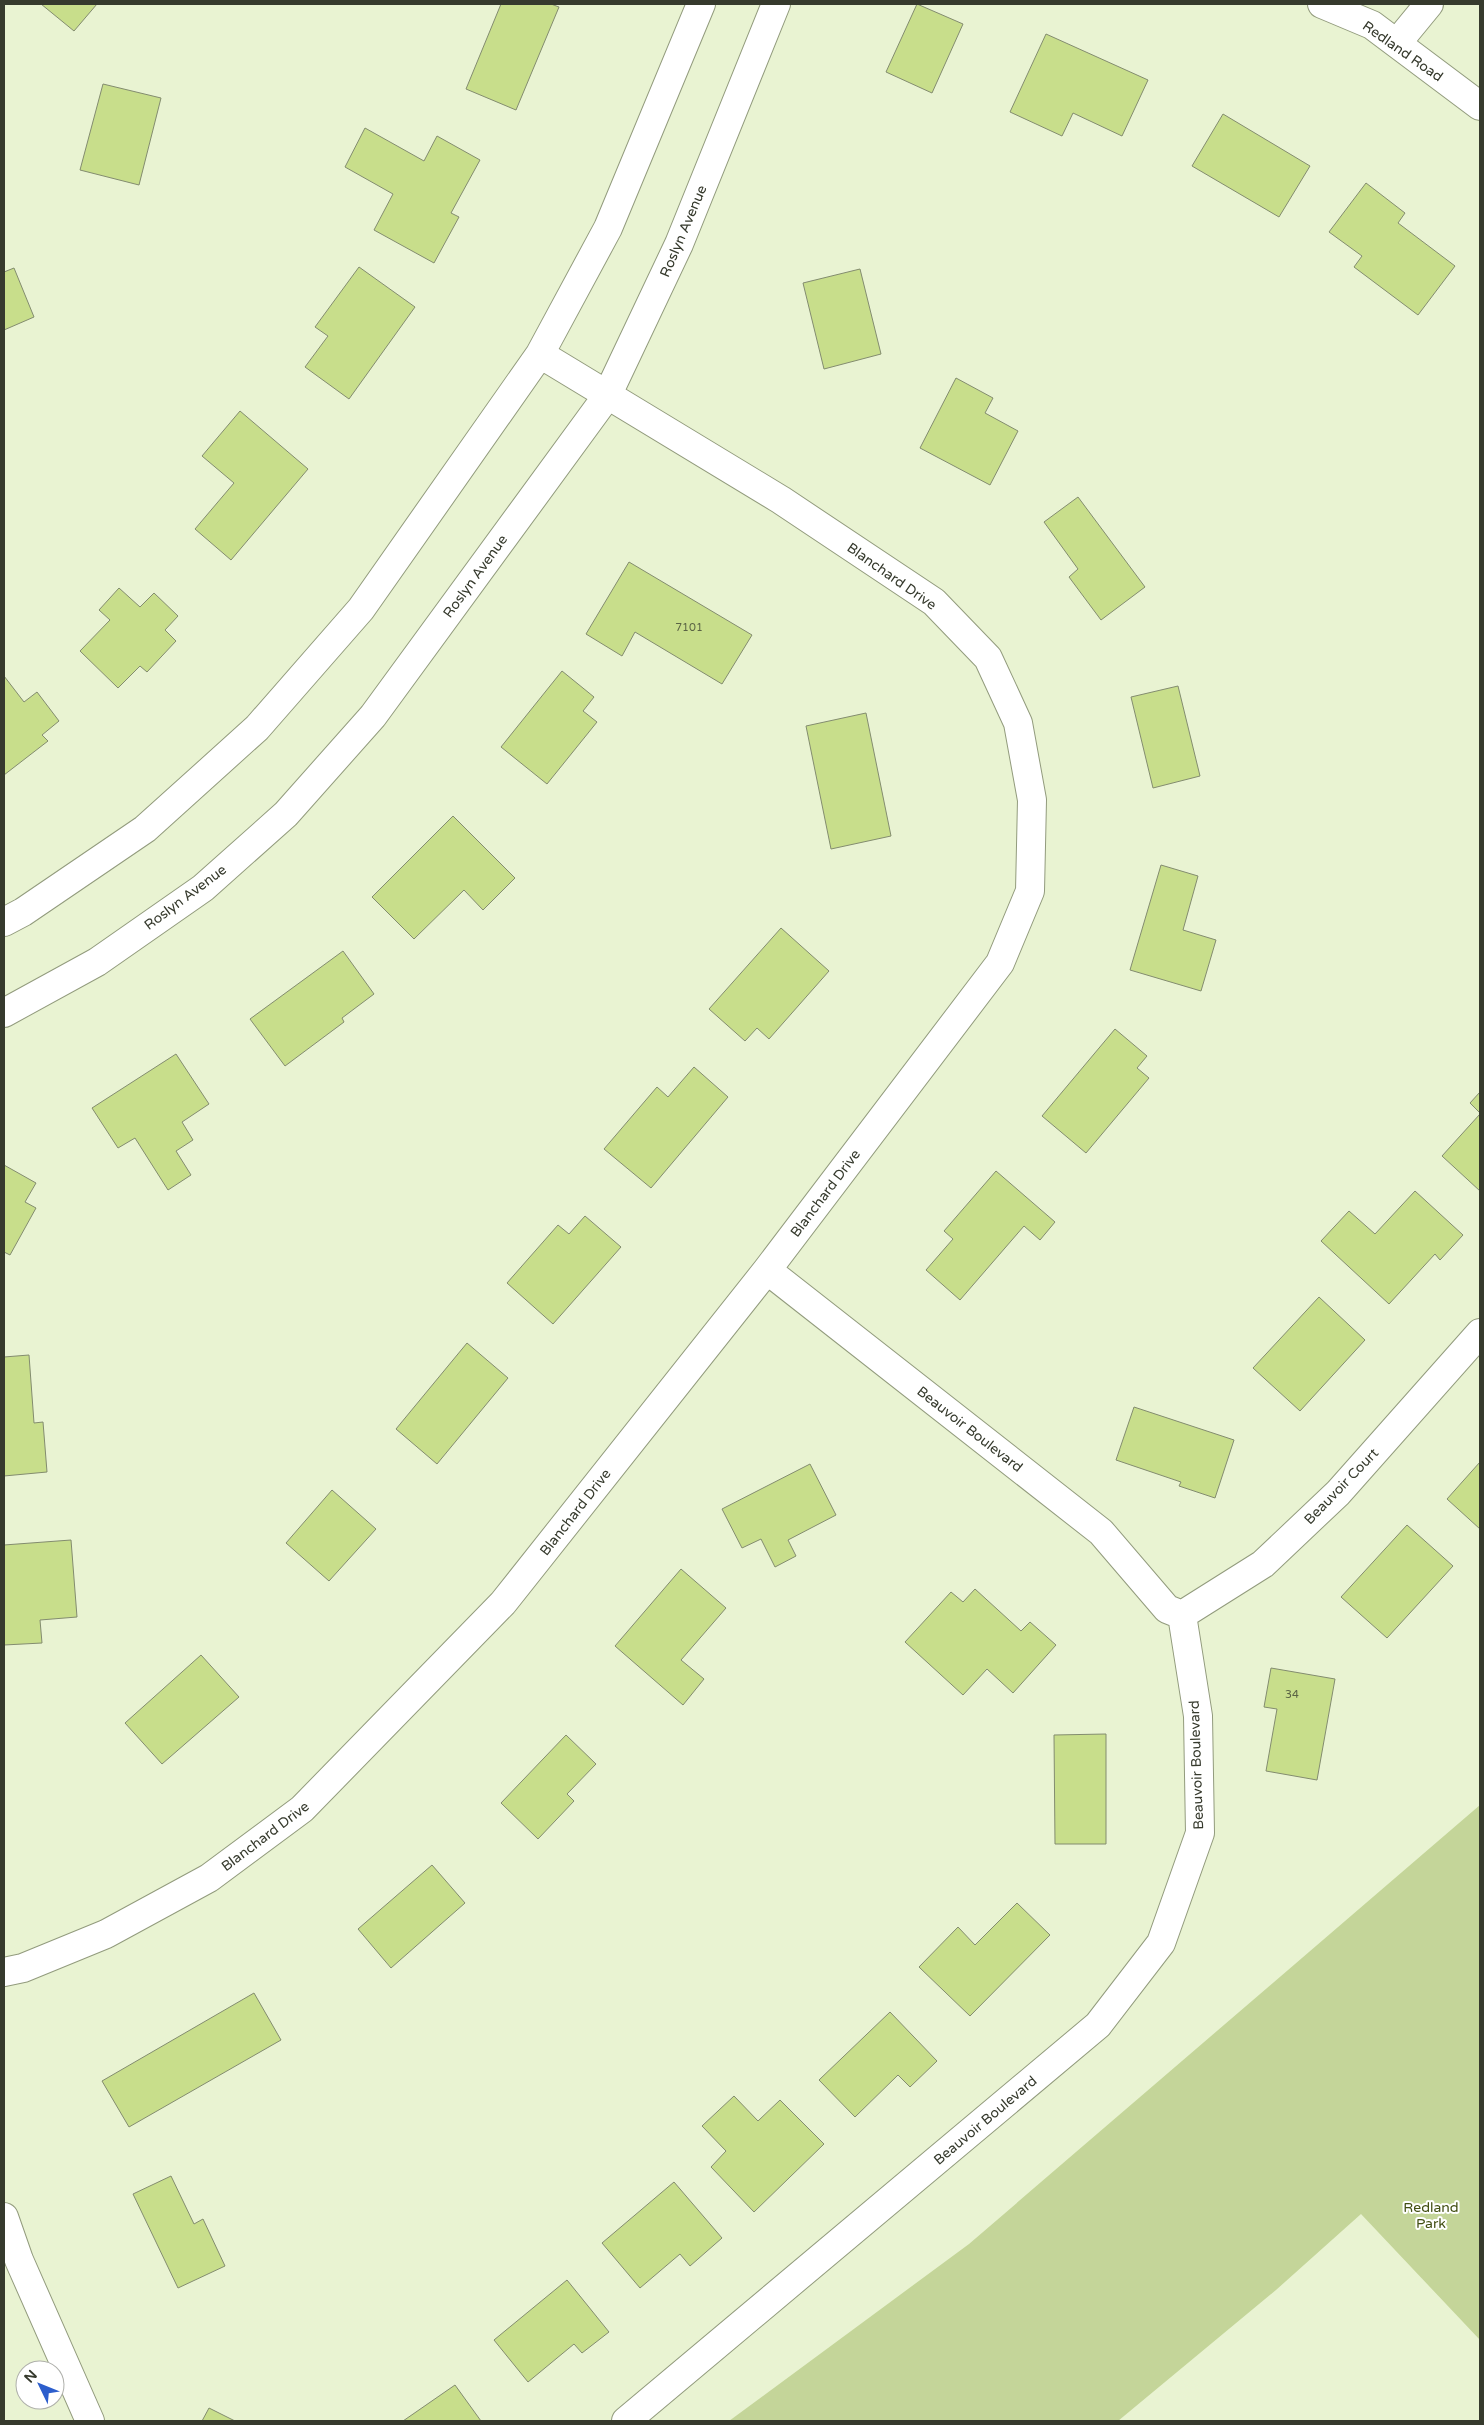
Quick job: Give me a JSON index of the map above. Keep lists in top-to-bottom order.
{
  "streets": {
    "street": [
      "Redland Road",
      "Roslyn Avenue",
      "Blanchard Drive",
      "Beauvoir Boulevard",
      "Beauvoir Court"
    ]
  },
  "crossings": [
    ["Roslyn Avenue", "Blanchard Drive"],
    ["Blanchard Drive", "Beauvoir Boulevard"],
    ["Beauvoir Boulevard", "Beauvoir Court"]
  ],
  "parks": ["Redland Park"],
  "house_numbers": ["7101", "34"],
  "north": "top left"
}
